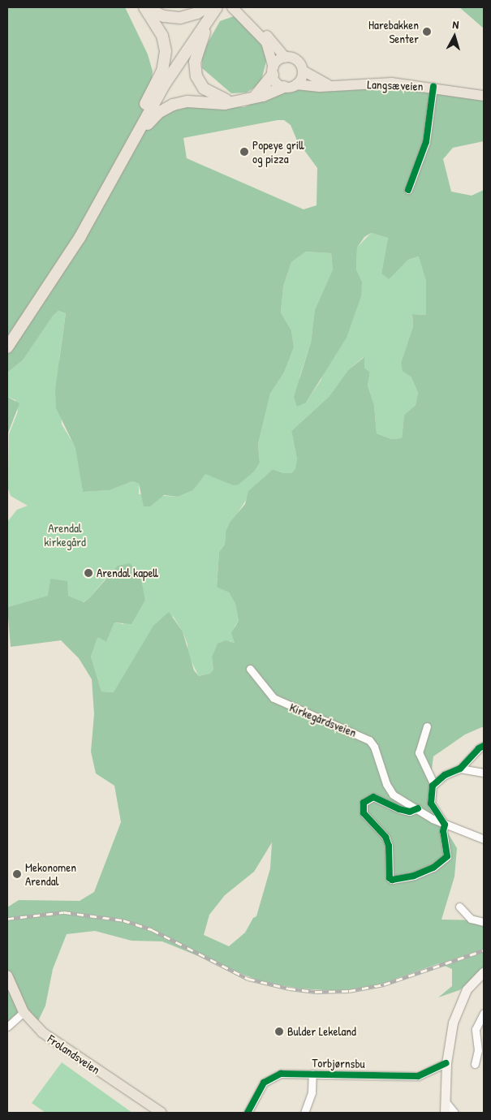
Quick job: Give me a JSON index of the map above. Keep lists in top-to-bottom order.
{
  "streets": {
    "main road": ["Langsæveien", "Frolandsveien"],
    "street": ["Kirkegårdsveien", "Torbjørnsbu"]
  },
  "parks": ["Arendal kirkegård"],
  "places": [
    "Harebakken Senter",
    "Popeye grill og pizza",
    "Arendal kapell",
    "Mekonomen Arendal",
    "Bulder Lekeland"
  ],
  "north": "top"
}
